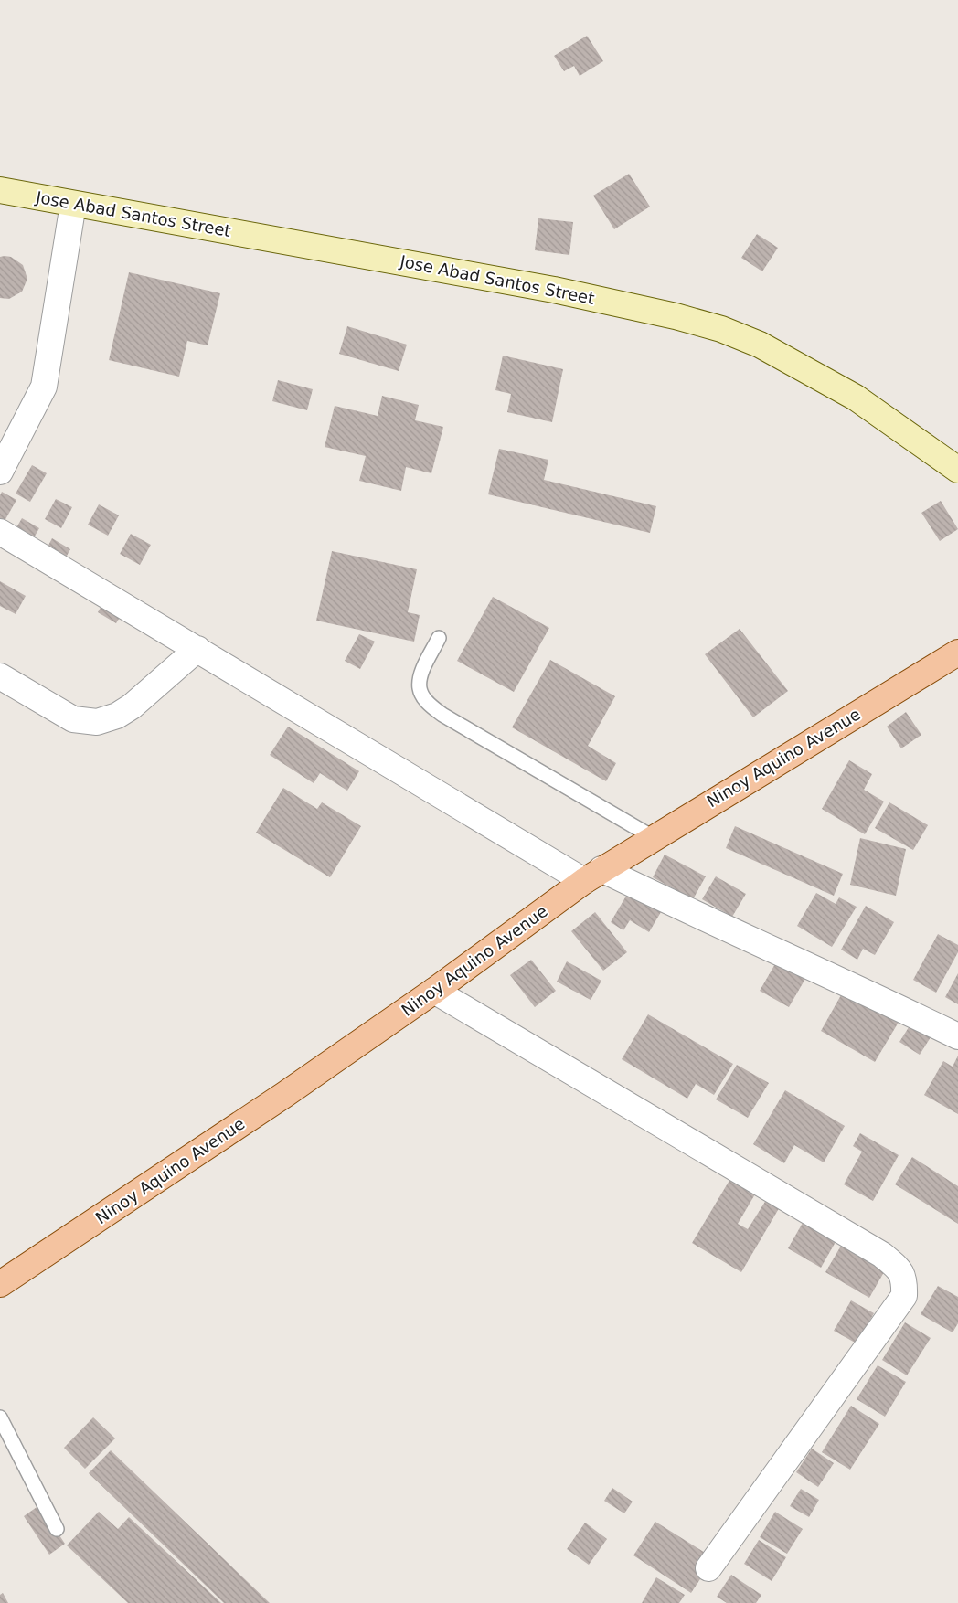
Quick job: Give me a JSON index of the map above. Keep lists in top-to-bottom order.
{
  "streets": {
    "main road": ["Jose Abad Santos Street", "Ninoy Aquino Avenue"]
  }
}
